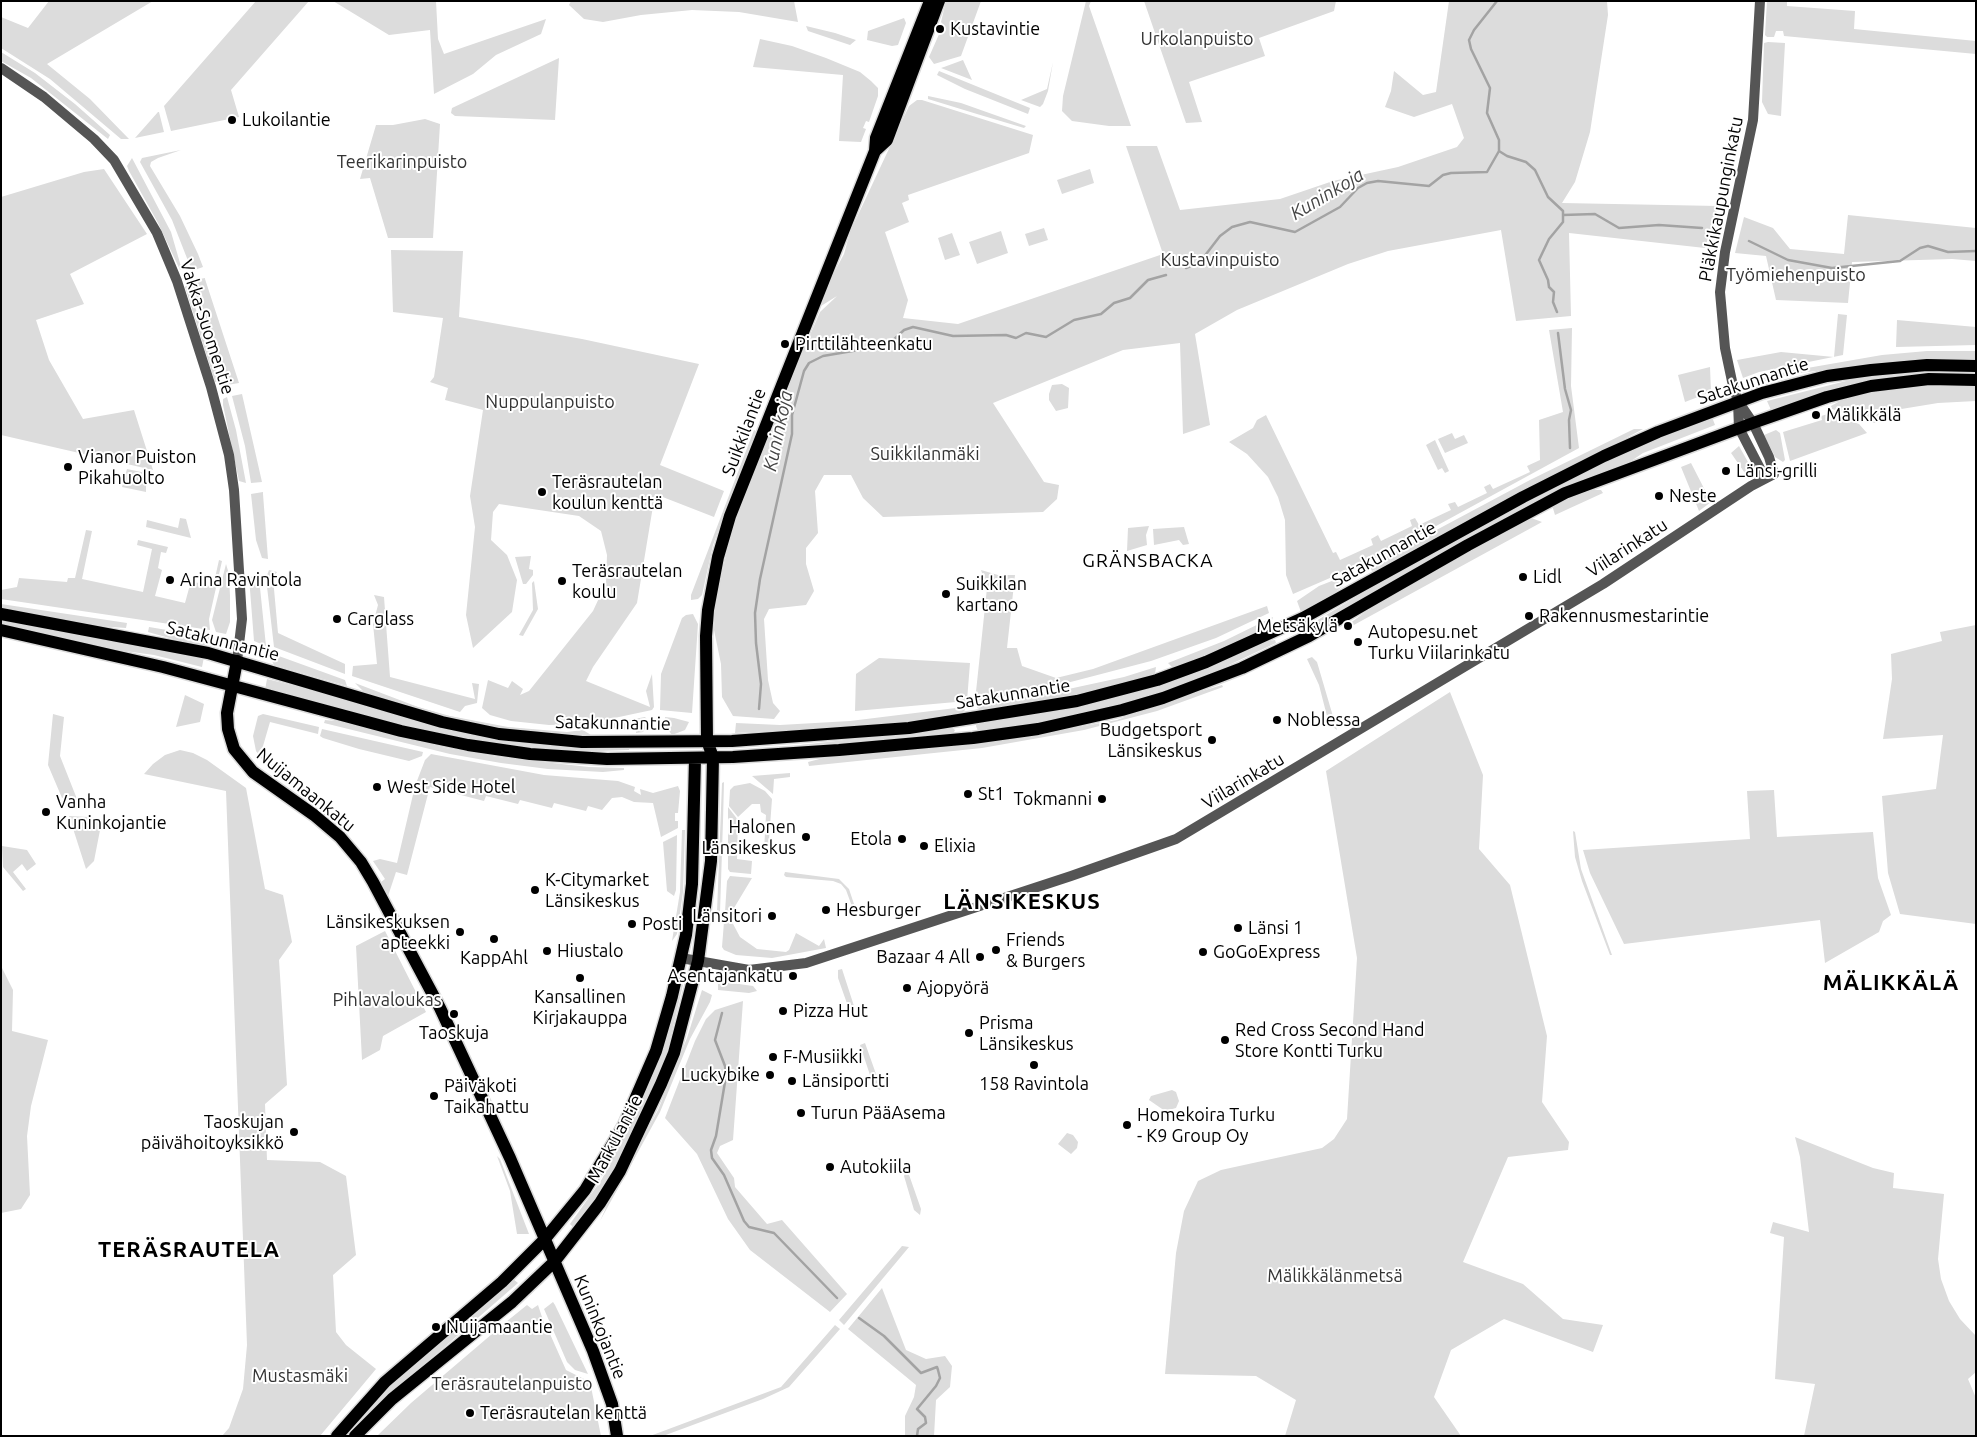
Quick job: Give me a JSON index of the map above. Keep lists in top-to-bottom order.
{
  "streets": {
    "main road": [
      "Satakunnantie",
      "Suikkilantie",
      "Nuijamaankatu",
      "Markulantie",
      "Kuninkojantie"
    ],
    "street": ["Pläkkikaupunginkatu", "Vakka-Suomentie", "Viilarinkatu"]
  },
  "crossings": [
    ["Pläkkikaupunginkatu", "Satakunnantie"],
    ["Vakka-Suomentie", "Satakunnantie"],
    ["Vakka-Suomentie", "Nuijamaankatu"],
    ["Satakunnantie", "Suikkilantie"],
    ["Satakunnantie", "Nuijamaankatu"],
    ["Satakunnantie", "Markulantie"],
    ["Viilarinkatu", "Markulantie"],
    ["Nuijamaankatu", "Markulantie"],
    ["Nuijamaankatu", "Kuninkojantie"],
    ["Markulantie", "Kuninkojantie"]
  ],
  "districts": [
    "GRÄNSBACKA",
    "LÄNSIKESKUS",
    "MÄLIKKÄLÄ",
    "TERÄSRAUTELA"
  ],
  "water": ["Kuninkoja"],
  "parks": [
    "Urkolanpuisto",
    "Teerikarinpuisto",
    "Kustavinpuisto",
    "Työmiehenpuisto",
    "Nuppulanpuisto",
    "Suikkilanmäki",
    "Pihlavaloukas",
    "Mälikkälänmetsä",
    "Mustasmäki",
    "Teräsrautelanpuisto"
  ],
  "places": [
    "Kustavintie",
    "Lukoilantie",
    "Pirttilähteenkatu",
    "Mälikkälä",
    "Vianor Puiston Pikahuolto",
    "Länsi-grilli",
    "Teräsrautelan koulun kenttä",
    "Neste",
    "Lidl",
    "Arina Ravintola",
    "Teräsrautelan koulu",
    "Suikkilan kartano",
    "Rakennusmestarintie",
    "Carglass",
    "Metsäkylä",
    "Autopesu.net Turku Viilarinkatu",
    "Noblessa",
    "Budgetsport Länsikeskus",
    "West Side Hotel",
    "St1",
    "Tokmanni",
    "Vanha Kuninkojantie",
    "Halonen Länsikeskus",
    "Etola",
    "Elixia",
    "K-Citymarket Länsikeskus",
    "Hesburger",
    "Länsitori",
    "Posti",
    "Länsi 1",
    "Länsikeskuksen apteekki",
    "KappAhl",
    "Friends & Burgers",
    "Hiustalo",
    "GoGoExpress",
    "Bazaar 4 All",
    "Asentajankatu",
    "Kansallinen Kirjakauppa",
    "Ajopyörä",
    "Pizza Hut",
    "Taoskuja",
    "Prisma Länsikeskus",
    "Red Cross Second Hand Store Kontti Turku",
    "F-Musiikki",
    "158 Ravintola",
    "Luckybike",
    "Länsiportti",
    "Päiväkoti Taikahattu",
    "Turun PääAsema",
    "Homekoira Turku - K9 Group Oy",
    "Taoskujan päivähoitoyksikkö",
    "Autokiila",
    "Nuijamaantie",
    "Teräsrautelan kenttä"
  ]
}
